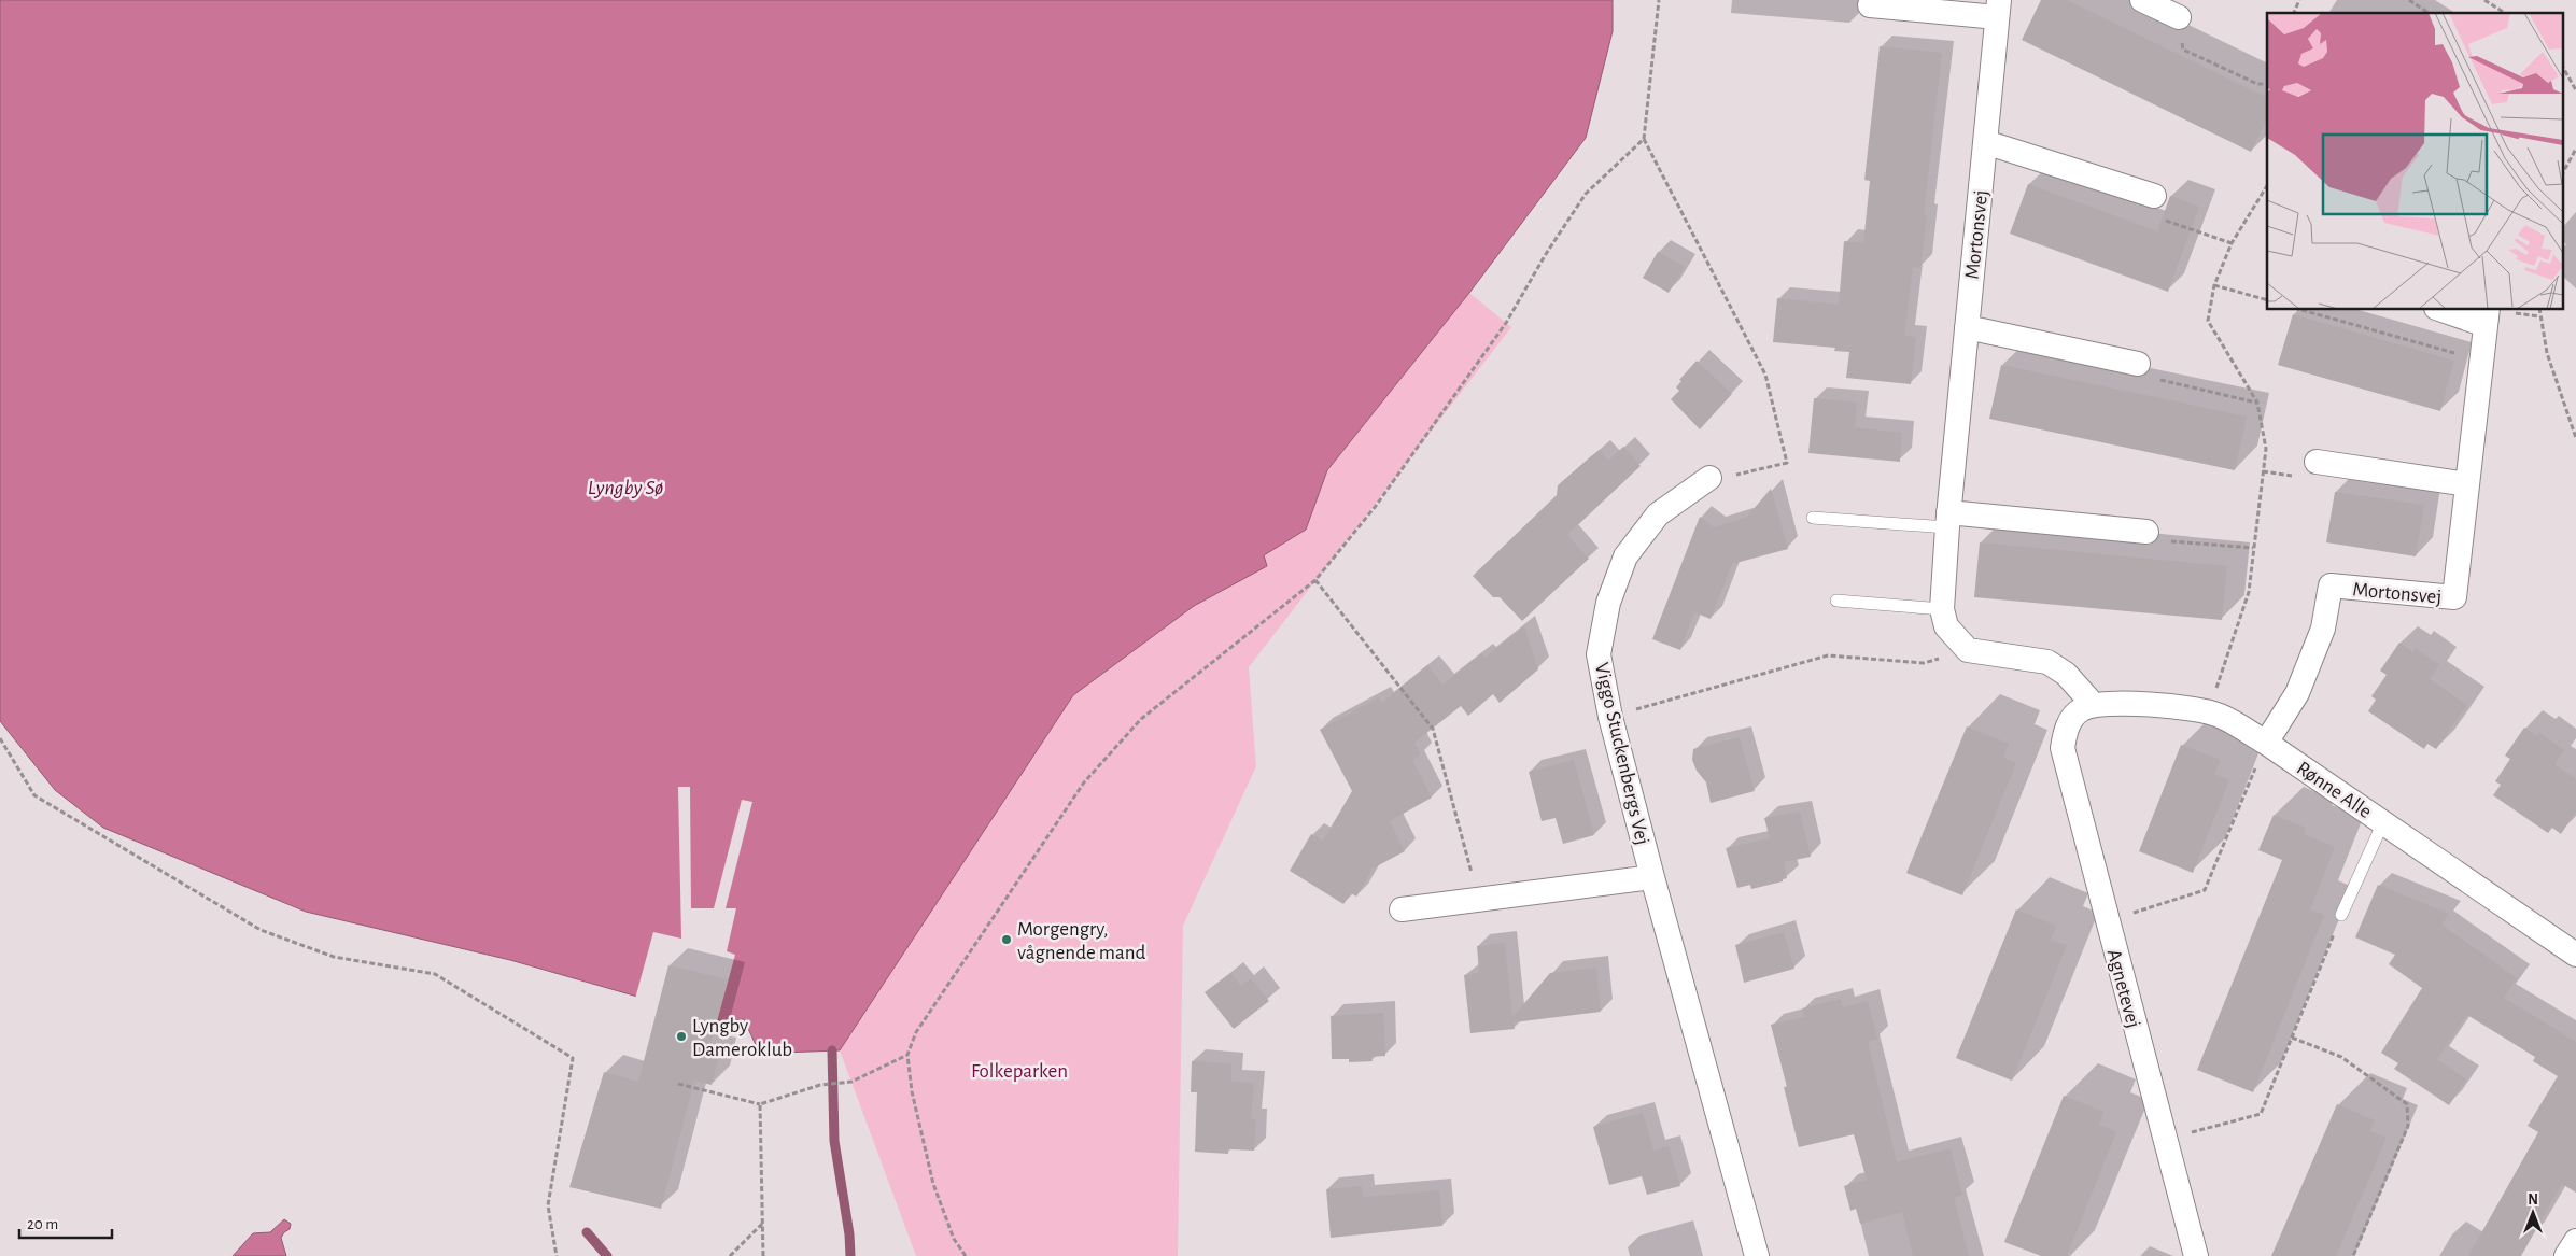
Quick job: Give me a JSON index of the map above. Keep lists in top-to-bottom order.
{
  "streets": {
    "street": [
      "Mortonsvej",
      "Viggo Stuckenbergs Vej",
      "Rønne Alle",
      "Agnetevej"
    ]
  },
  "crossings": [
    ["Mortonsvej", "Rønne Alle"],
    ["Rønne Alle", "Agnetevej"]
  ],
  "water": ["Lyngby Sø"],
  "parks": ["Folkeparken"],
  "places": ["Morgengry, vågnende mand", "Lyngby Dameroklub"],
  "scale_bar": "20 m",
  "north": "top"
}
